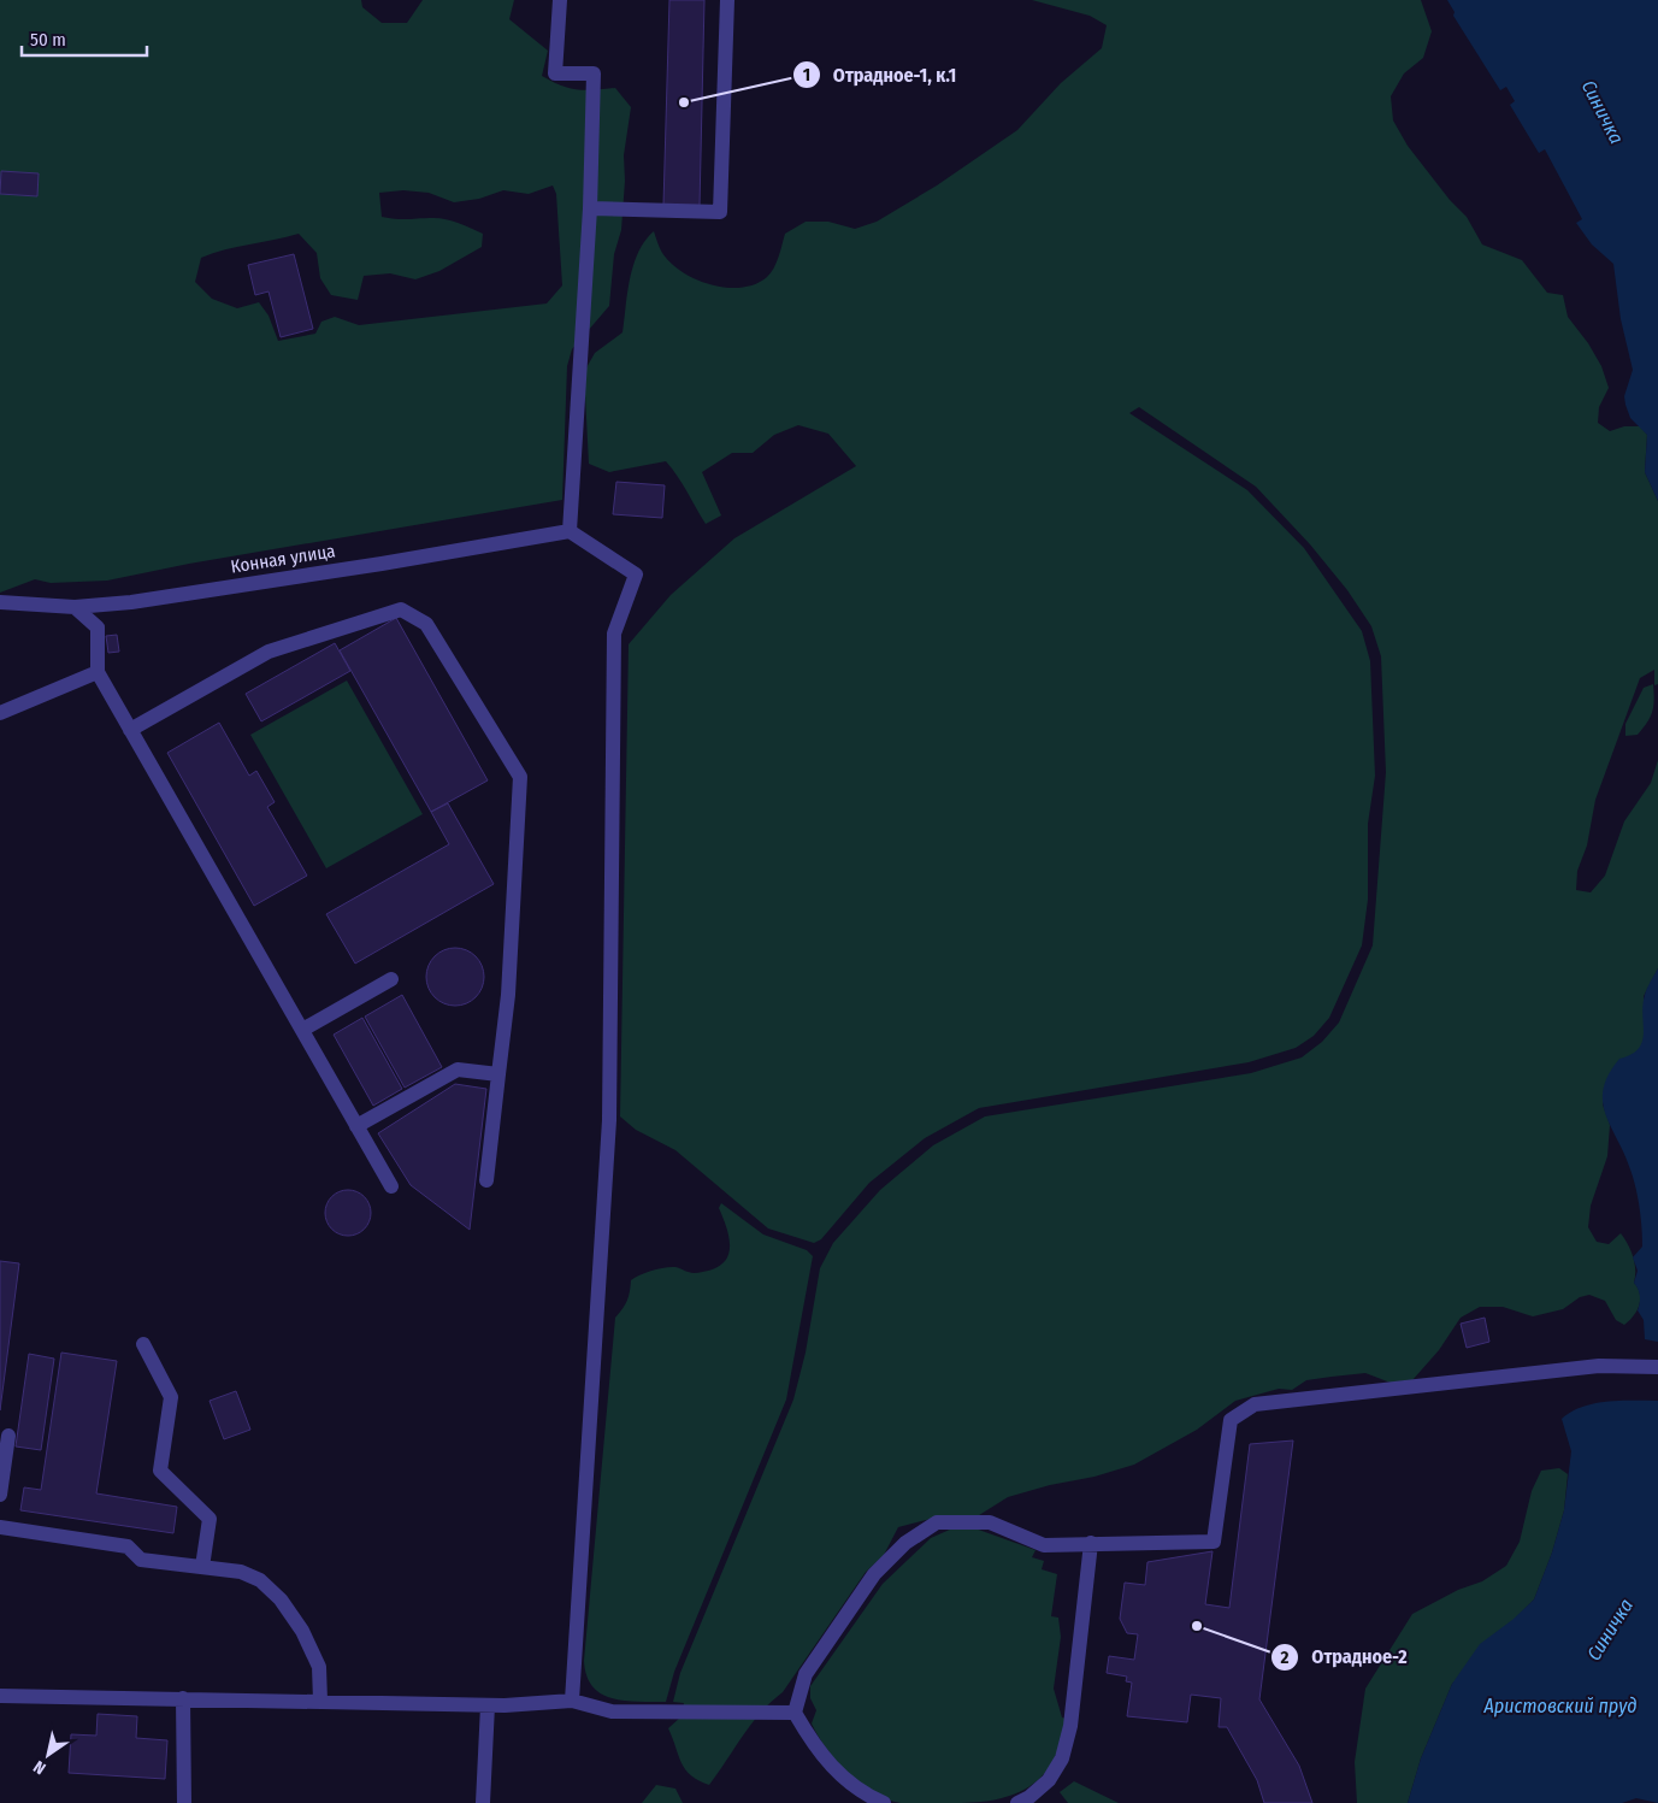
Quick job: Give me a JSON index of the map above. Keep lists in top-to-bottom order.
{
  "streets": {
    "street": ["Конная улица"]
  },
  "water": ["Синичка", "Аристовский пруд"],
  "places": ["Отрадное-1, к.1", "Отрадное-2"],
  "scale_bar": "50 m",
  "north": "bottom left"
}
